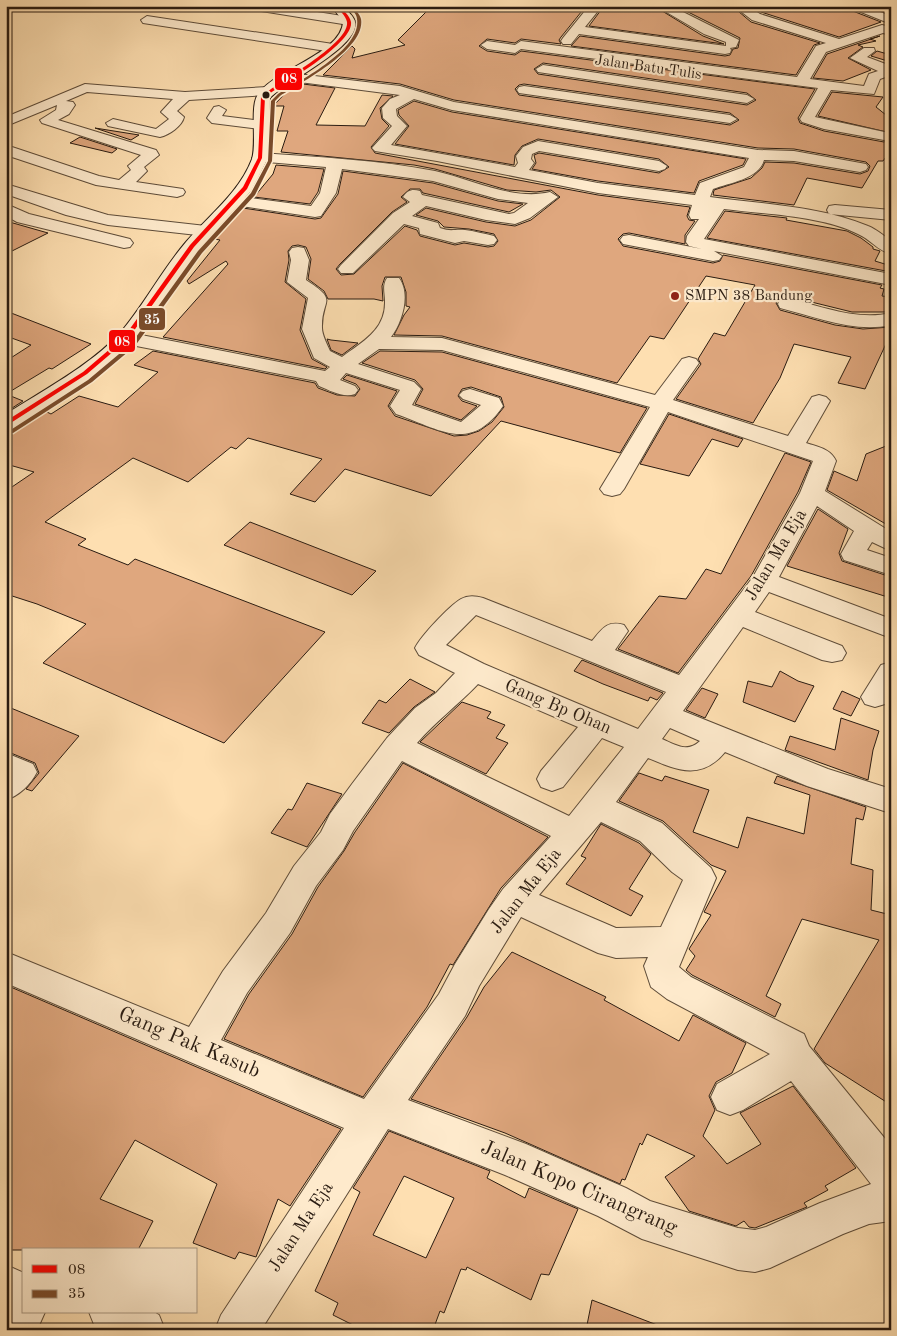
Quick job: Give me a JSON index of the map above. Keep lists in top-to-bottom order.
{
  "streets": {
    "street": [
      "Jalan Batu Tulis",
      "Jalan Ma Eja",
      "Gang Bp Ohan",
      "Gang Pak Kasub",
      "Jalan Kopo Cirangrang"
    ]
  },
  "crossings": [
    ["Jalan Ma Eja", "Gang Bp Ohan"],
    ["Jalan Ma Eja", "Gang Pak Kasub"],
    ["Jalan Ma Eja", "Jalan Kopo Cirangrang"],
    ["Gang Pak Kasub", "Jalan Kopo Cirangrang"]
  ],
  "places": ["SMPN 38 Bandung"],
  "lines": ["transit line 08", "transit line 35"],
  "legend": ["08", "35"]
}
